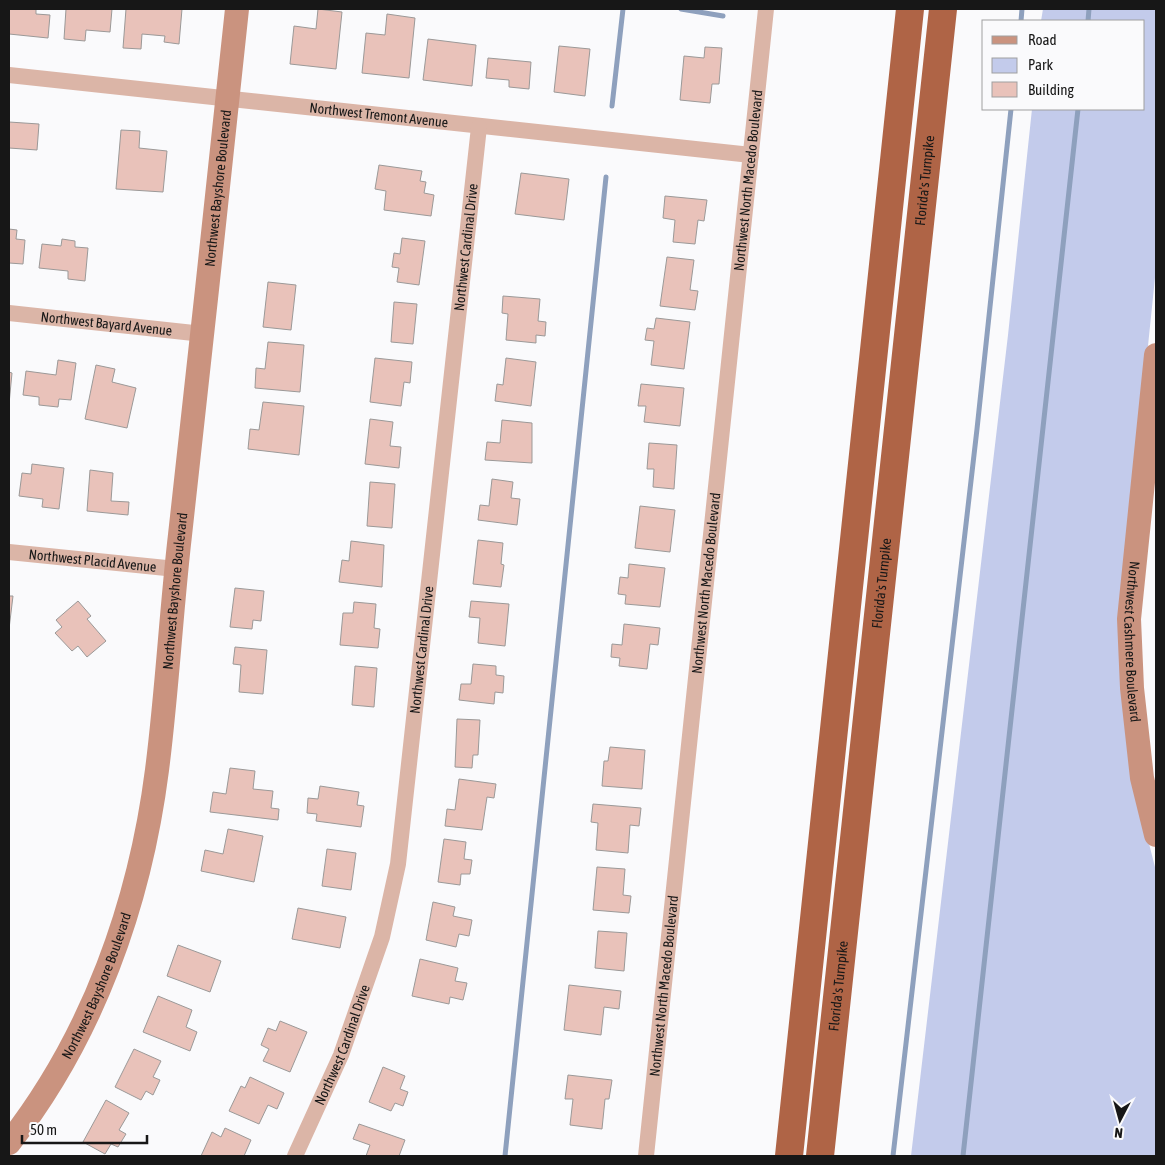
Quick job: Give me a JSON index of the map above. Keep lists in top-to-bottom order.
{
  "streets": {
    "highway": ["Florida's Turnpike"],
    "main road": ["Northwest Bayshore Boulevard", "Northwest Cashmere Boulevard"],
    "street": [
      "Northwest Tremont Avenue",
      "Northwest North Macedo Boulevard",
      "Northwest Cardinal Drive",
      "Northwest Bayard Avenue",
      "Northwest Placid Avenue"
    ]
  },
  "crossings": [
    ["Northwest Tremont Avenue", "Northwest North Macedo Boulevard"],
    ["Northwest Tremont Avenue", "Northwest Bayshore Boulevard"],
    ["Northwest Tremont Avenue", "Northwest Cardinal Drive"],
    ["Northwest Bayshore Boulevard", "Northwest Bayard Avenue"],
    ["Northwest Bayshore Boulevard", "Northwest Placid Avenue"]
  ],
  "legend": ["Road", "Park", "Building"],
  "scale_bar": "50 m",
  "north": "bottom"
}
